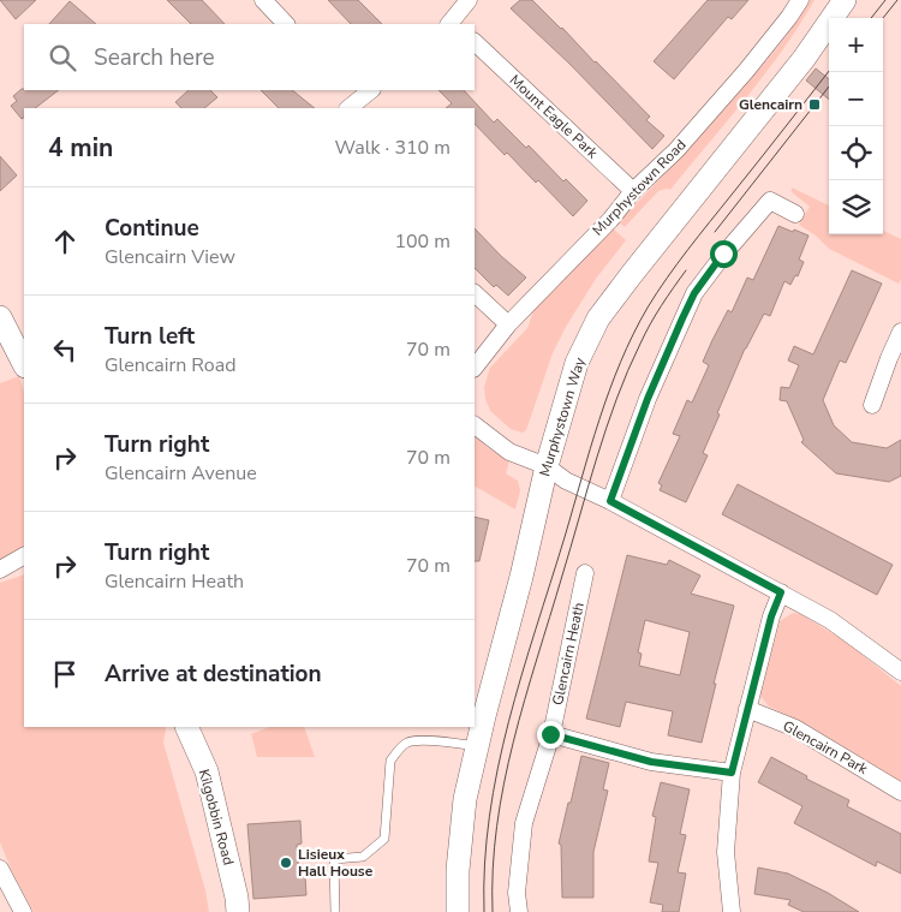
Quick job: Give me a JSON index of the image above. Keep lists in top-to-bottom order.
{
  "streets": {
    "street": [
      "Mount Eagle Park",
      "Murphystown Road",
      "Murphystown Way",
      "Glencairn Heath",
      "Glencairn Park",
      "Kilgobbin Road"
    ]
  },
  "crossings": [
    ["Mount Eagle Park", "Murphystown Road"]
  ],
  "places": {
    "transit": ["Glencairn"],
    "other": ["Lisieux Hall House"]
  },
  "page": {
    "map_buttons": ["+", "−"],
    "search": "Search here",
    "heading": ["4 min", "Walk · 310 m"],
    "list": [
      ["Continue", "Glencairn View", "100 m"],
      ["Turn left", "Glencairn Road", "70 m"],
      ["Turn right", "Glencairn Avenue", "70 m"],
      ["Turn right", "Glencairn Heath", "70 m"],
      "Arrive at destination"
    ]
  }
}
